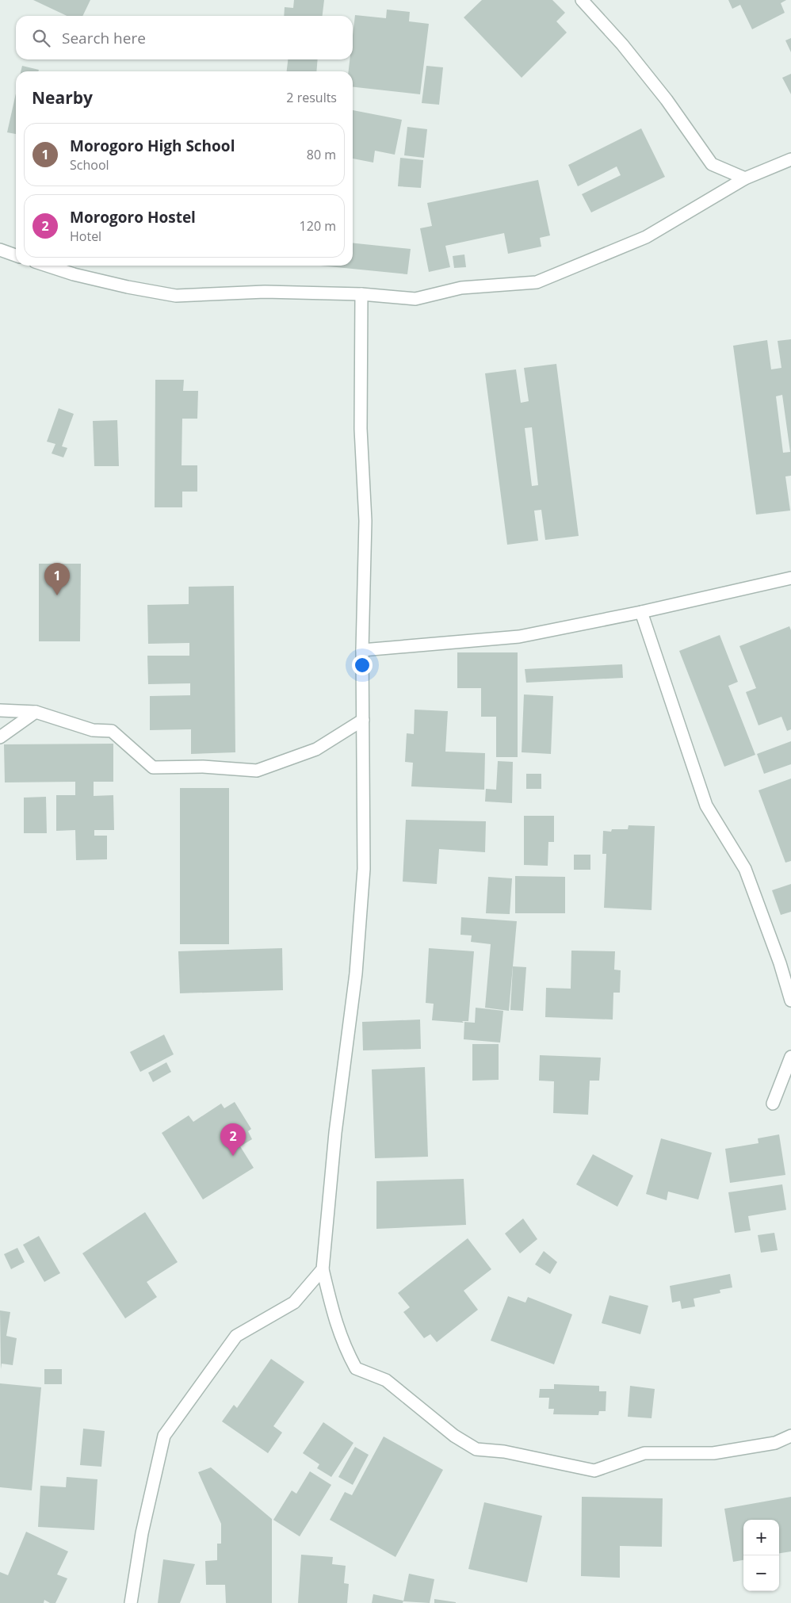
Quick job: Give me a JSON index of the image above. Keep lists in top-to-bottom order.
{
  "page": {
    "search": "Search here",
    "heading": ["Nearby", "2 results"],
    "list": [
      {
        "mark": "1",
        "name": "Morogoro High School",
        "note": "School",
        "value": "80 m"
      },
      {
        "mark": "2",
        "name": "Morogoro Hostel",
        "note": "Hotel",
        "value": "120 m"
      }
    ],
    "pins": ["1", "2"],
    "map_buttons": ["+", "−"]
  }
}
